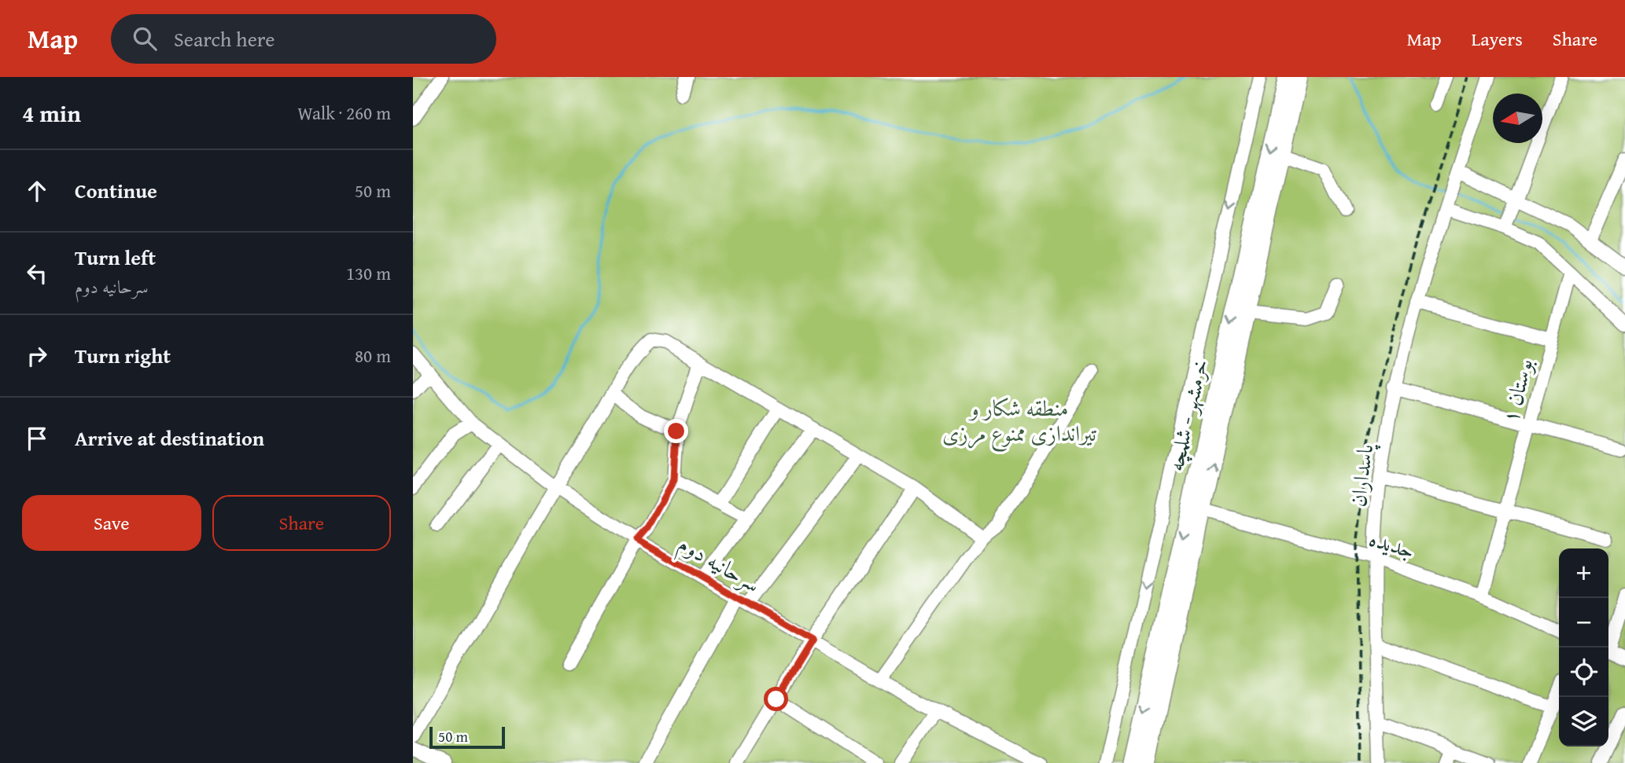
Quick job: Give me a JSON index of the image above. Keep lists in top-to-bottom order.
{
  "streets": {
    "highway": ["خرمشهر - شلمچه"],
    "street": [
      "بوستان ۱",
      "پاسداران",
      "جدیده",
      "سرحانیه دوم"
    ]
  },
  "crossings": [
    ["بوستان ۱", "جدیده"],
    ["خرمشهر - شلمچه", "جدیده"],
    ["پاسداران", "جدیده"]
  ],
  "parks": ["منطقه شکار و تیراندازی ممنوع مرزی"],
  "scale_bar": "50 m",
  "north": "left",
  "page": {
    "header": "Map",
    "search": "Search here",
    "nav": ["Map", "Layers", "Share"],
    "heading": ["4 min", "Walk · 260 m"],
    "list": [
      ["Continue", "50 m"],
      ["Turn left", "سرحانیه دوم", "130 m"],
      ["Turn right", "80 m"],
      "Arrive at destination"
    ],
    "buttons": ["Save", "Share"],
    "map_buttons": ["+", "−"],
    "scale": "50 m"
  }
}
